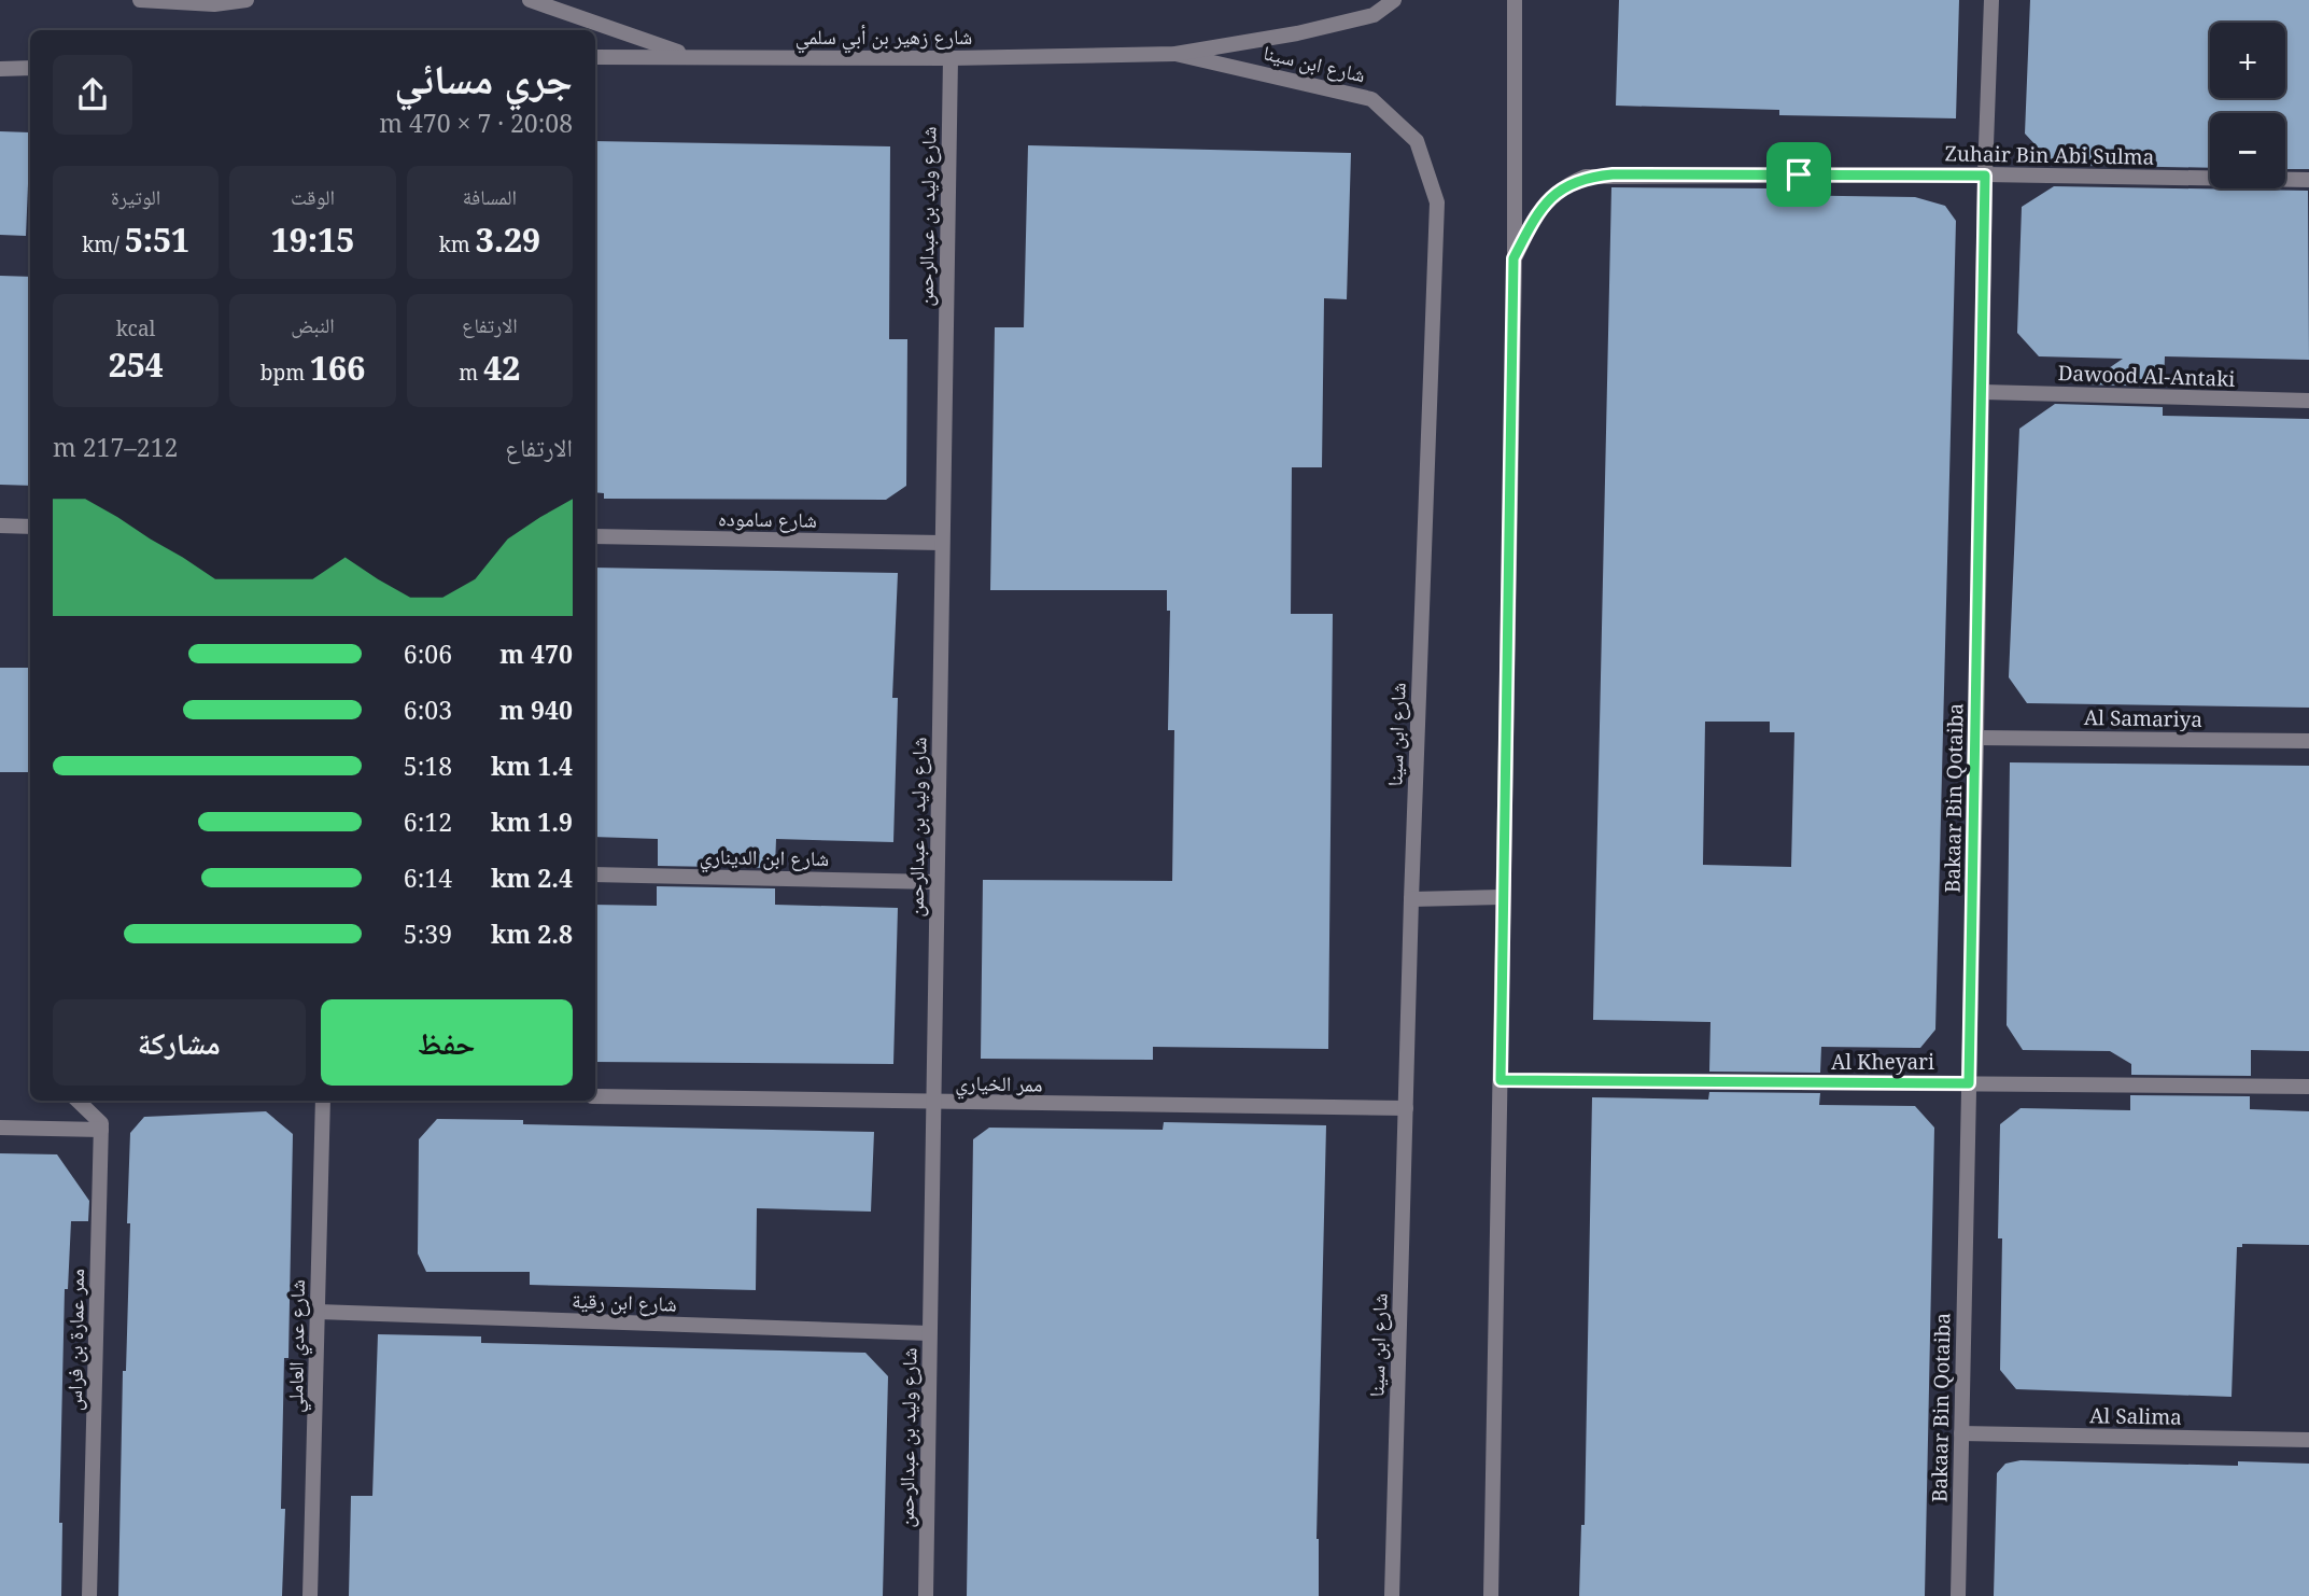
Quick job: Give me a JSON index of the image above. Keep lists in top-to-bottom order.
{
  "streets": {
    "street": [
      "شارع زهير بن أبي سلمي",
      "شارع ابن سينا",
      "Zuhair Bin Abi Sulma",
      "شارع وليد بن عبدالرحمن",
      "Dawood Al-Antaki",
      "شارع ساموده",
      "Al Samariya",
      "Bakaar Bin Qotaiba",
      "شارع ابن الديناري",
      "Al Kheyari",
      "ممر الخياري",
      "شارع ابن رقية",
      "ممر عمارة بن فراس",
      "شارع عدي العاملي",
      "Al Salima"
    ]
  },
  "crossings": [
    ["شارع زهير بن أبي سلمي", "شارع ابن سينا"],
    ["شارع زهير بن أبي سلمي", "شارع وليد بن عبدالرحمن"],
    ["شارع ابن سينا", "ممر الخياري"],
    ["Zuhair Bin Abi Sulma", "Bakaar Bin Qotaiba"],
    ["شارع وليد بن عبدالرحمن", "شارع ساموده"],
    ["شارع وليد بن عبدالرحمن", "شارع ابن الديناري"],
    ["شارع وليد بن عبدالرحمن", "ممر الخياري"],
    ["شارع وليد بن عبدالرحمن", "شارع ابن رقية"],
    ["Dawood Al-Antaki", "Bakaar Bin Qotaiba"],
    ["Al Samariya", "Bakaar Bin Qotaiba"],
    ["Bakaar Bin Qotaiba", "Al Kheyari"],
    ["Bakaar Bin Qotaiba", "Al Salima"],
    ["شارع ابن رقية", "شارع عدي العاملي"]
  ],
  "page": {
    "map_buttons": ["+", "−"],
    "heading": ["جري مسائي", "20:08 · 7 × 470 m"],
    "stats": [
      ["المسافة", "3.29 km"],
      ["الوقت", "19:15"],
      ["الوتيرة", "5:51 /km"],
      ["الارتفاع", "42 m"],
      ["النبض", "166 bpm"],
      ["kcal", "254"]
    ],
    "chart": ["الارتفاع", "212–217 m"],
    "list": [
      {
        "name": "470 m",
        "note": "6:06"
      },
      {
        "name": "940 m",
        "note": "6:03"
      },
      {
        "name": "1.4 km",
        "note": "5:18"
      },
      {
        "name": "1.9 km",
        "note": "6:12"
      },
      {
        "name": "2.4 km",
        "note": "6:14"
      },
      {
        "name": "2.8 km",
        "note": "5:39"
      }
    ],
    "buttons": ["حفظ", "مشاركة"]
  }
}
